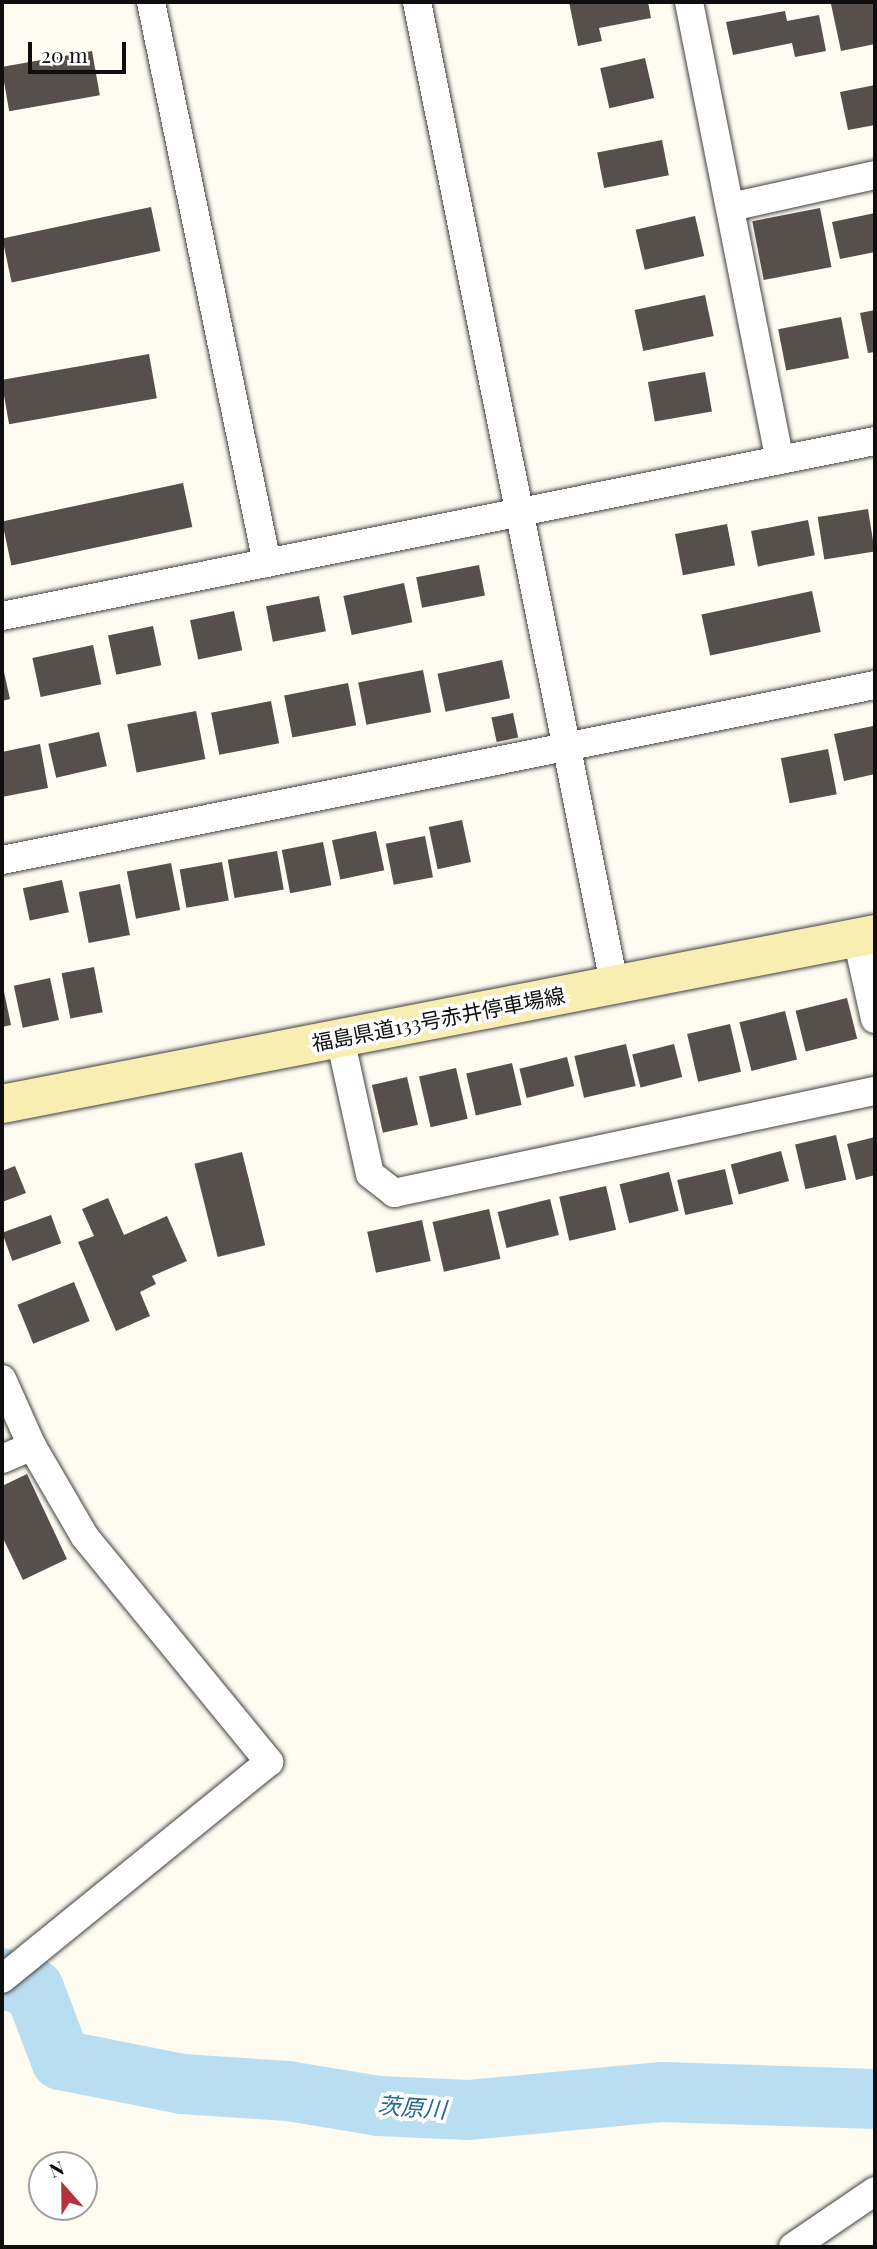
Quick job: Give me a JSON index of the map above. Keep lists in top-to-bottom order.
{
  "streets": {
    "main road": ["福島県道133号赤井停車場線"]
  },
  "water": ["茨原川"],
  "scale_bar": "20 m",
  "north": "top"
}
